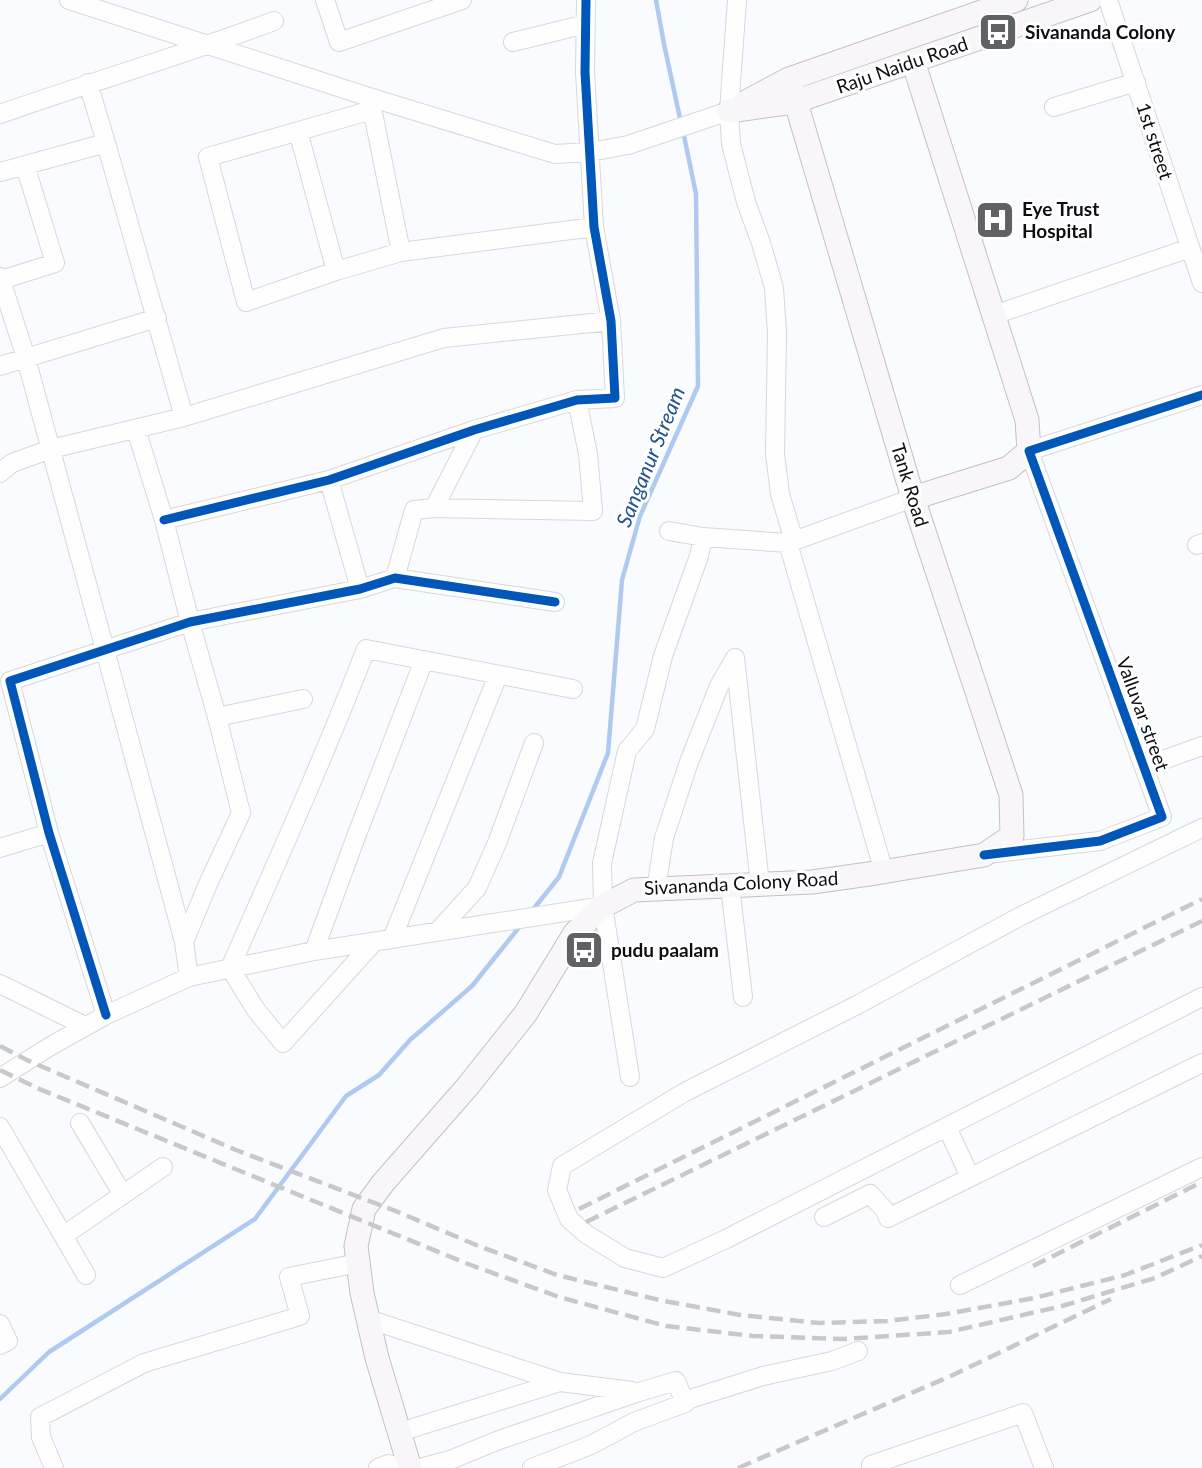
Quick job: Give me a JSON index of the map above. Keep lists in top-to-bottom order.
{
  "streets": {
    "main road": ["Raju Naidu Road", "Tank Road", "Sivananda Colony Road"],
    "street": ["1st street", "Valluvar street"]
  },
  "crossings": [
    ["Raju Naidu Road", "Tank Road"],
    ["Tank Road", "Valluvar street"],
    ["Tank Road", "Sivananda Colony Road"],
    ["Valluvar street", "Sivananda Colony Road"]
  ],
  "water": ["Sanganur Stream"],
  "places": {
    "bus stop": ["Sivananda Colony", "pudu paalam"],
    "hospital": ["Eye Trust Hospital"]
  }
}
